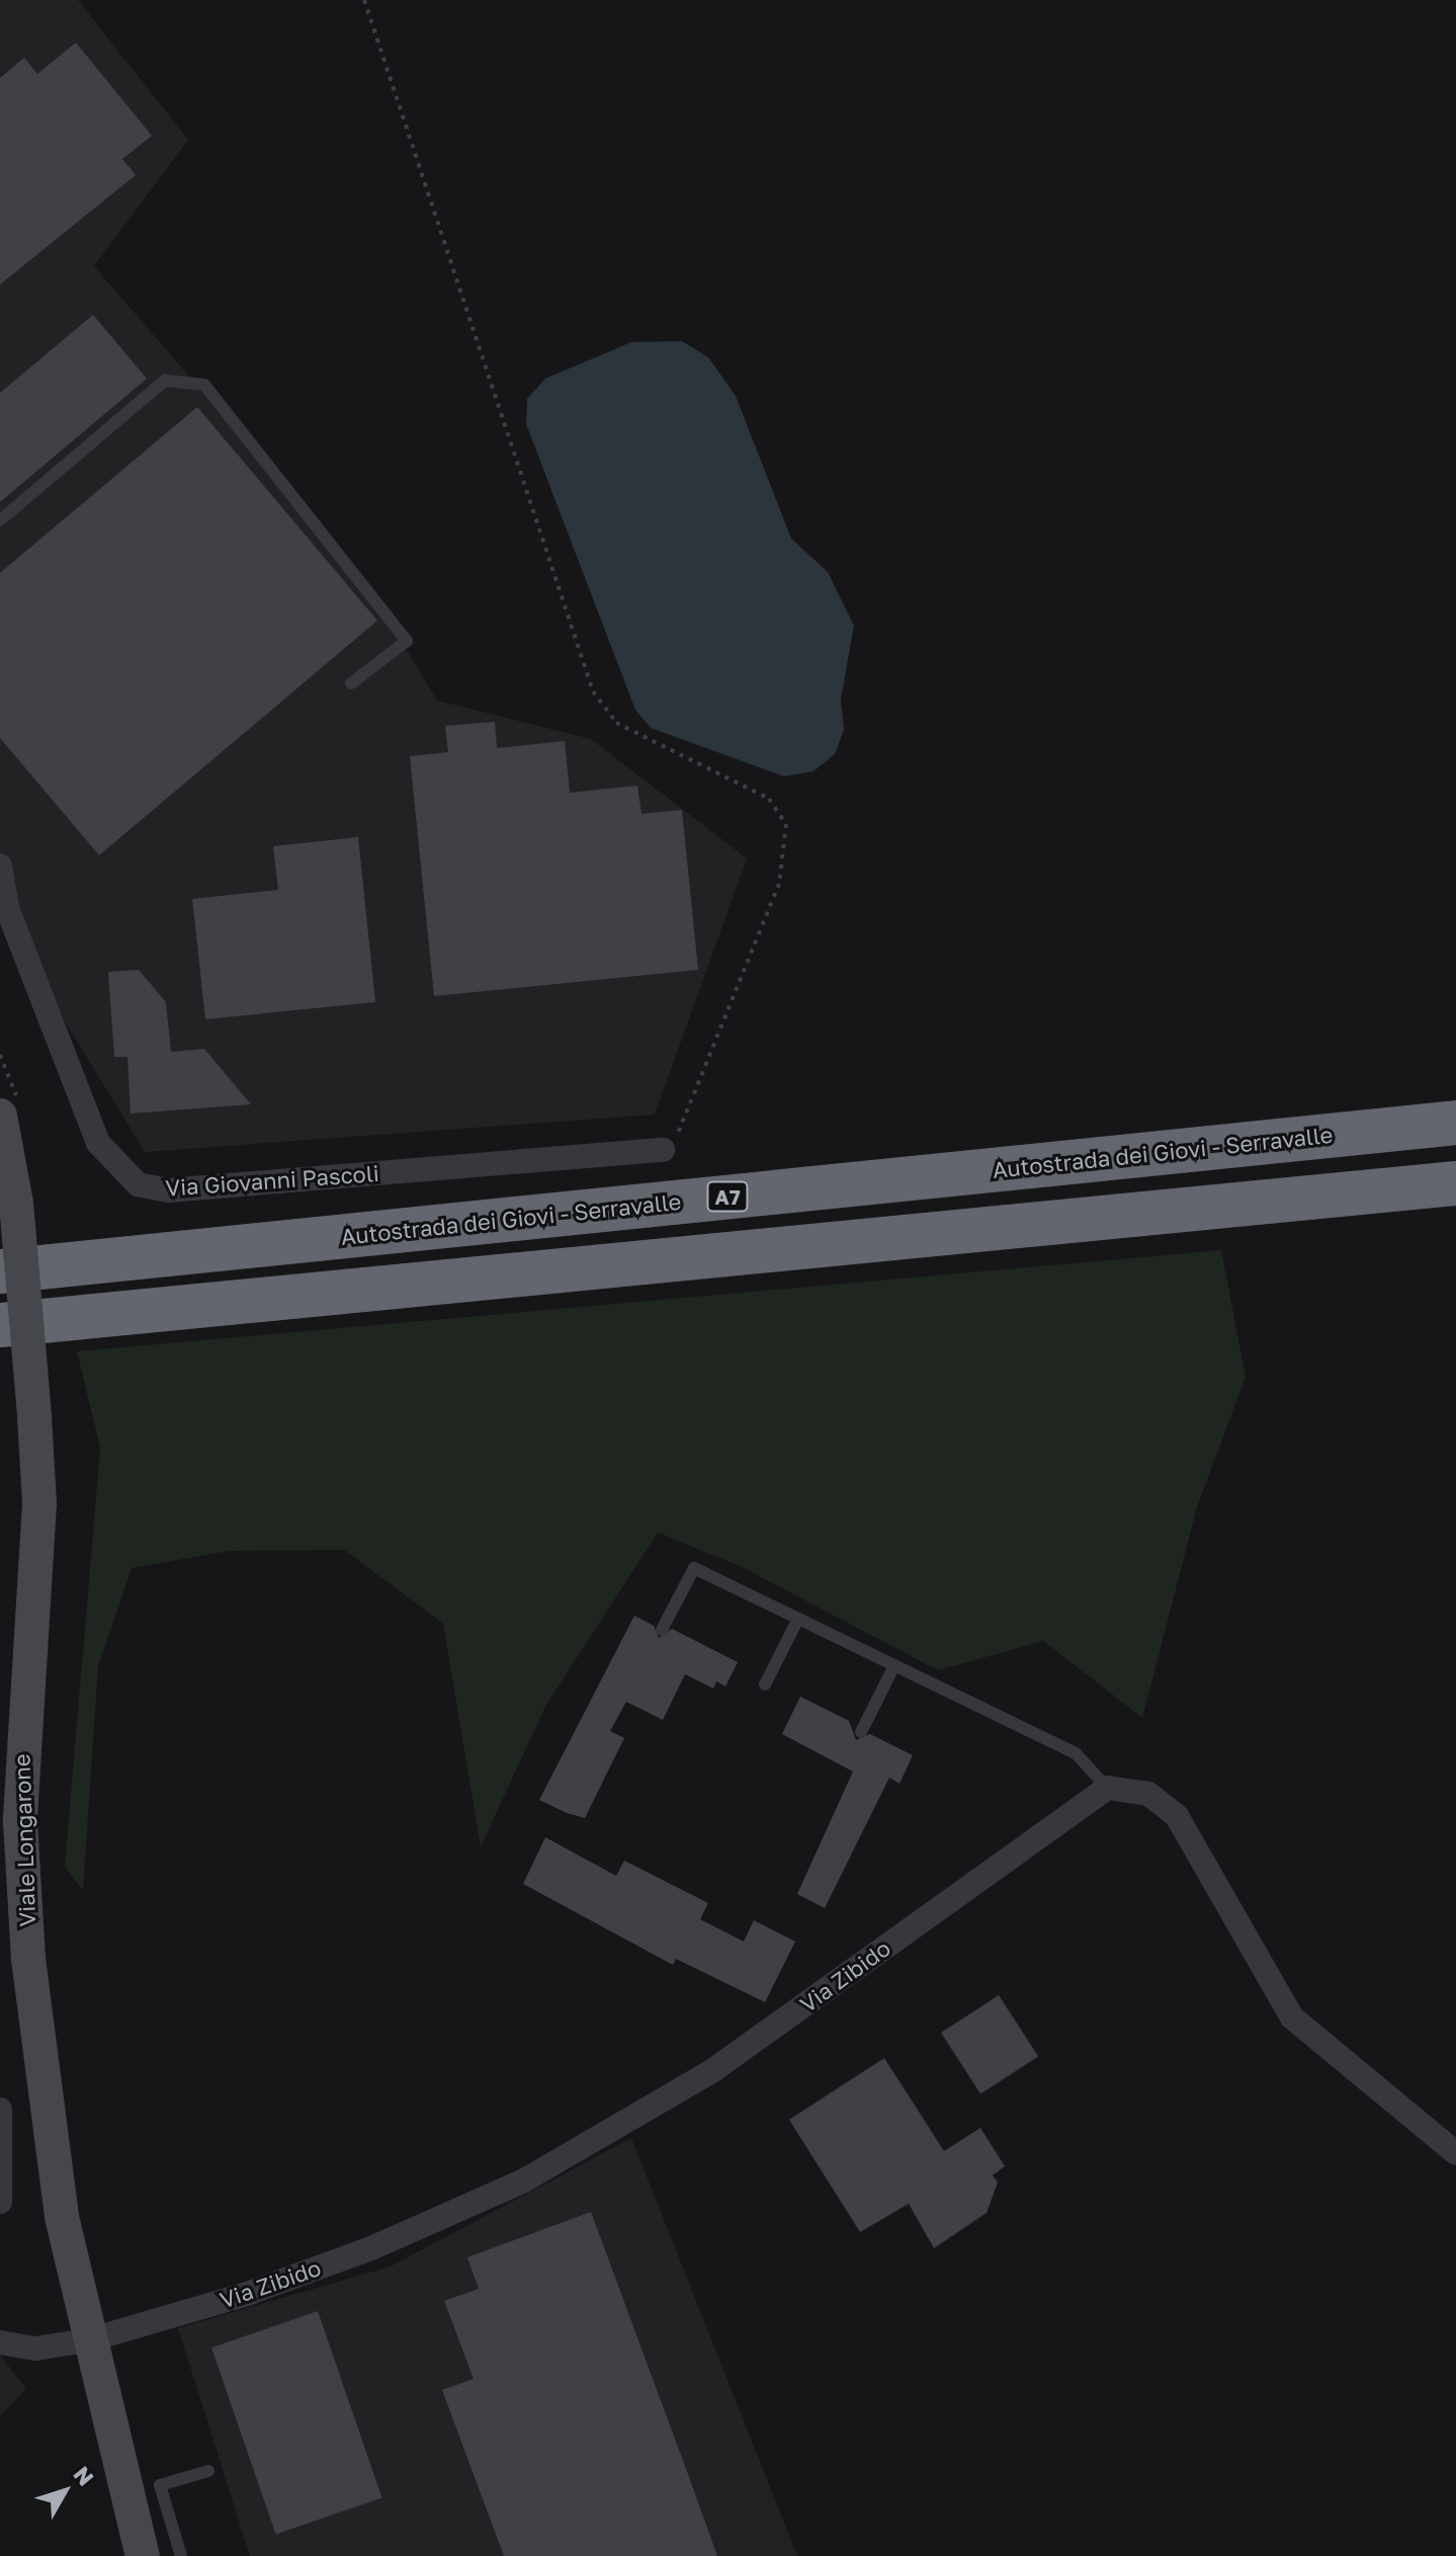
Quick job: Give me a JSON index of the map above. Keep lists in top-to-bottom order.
{
  "streets": {
    "highway": ["Autostrada dei Giovi - Serravalle", "A7"],
    "main road": ["Viale Longarone"],
    "street": ["Via Giovanni Pascoli", "Via Zibido"]
  },
  "crossings": [
    ["Viale Longarone", "Via Zibido"]
  ],
  "north": "top right"
}
